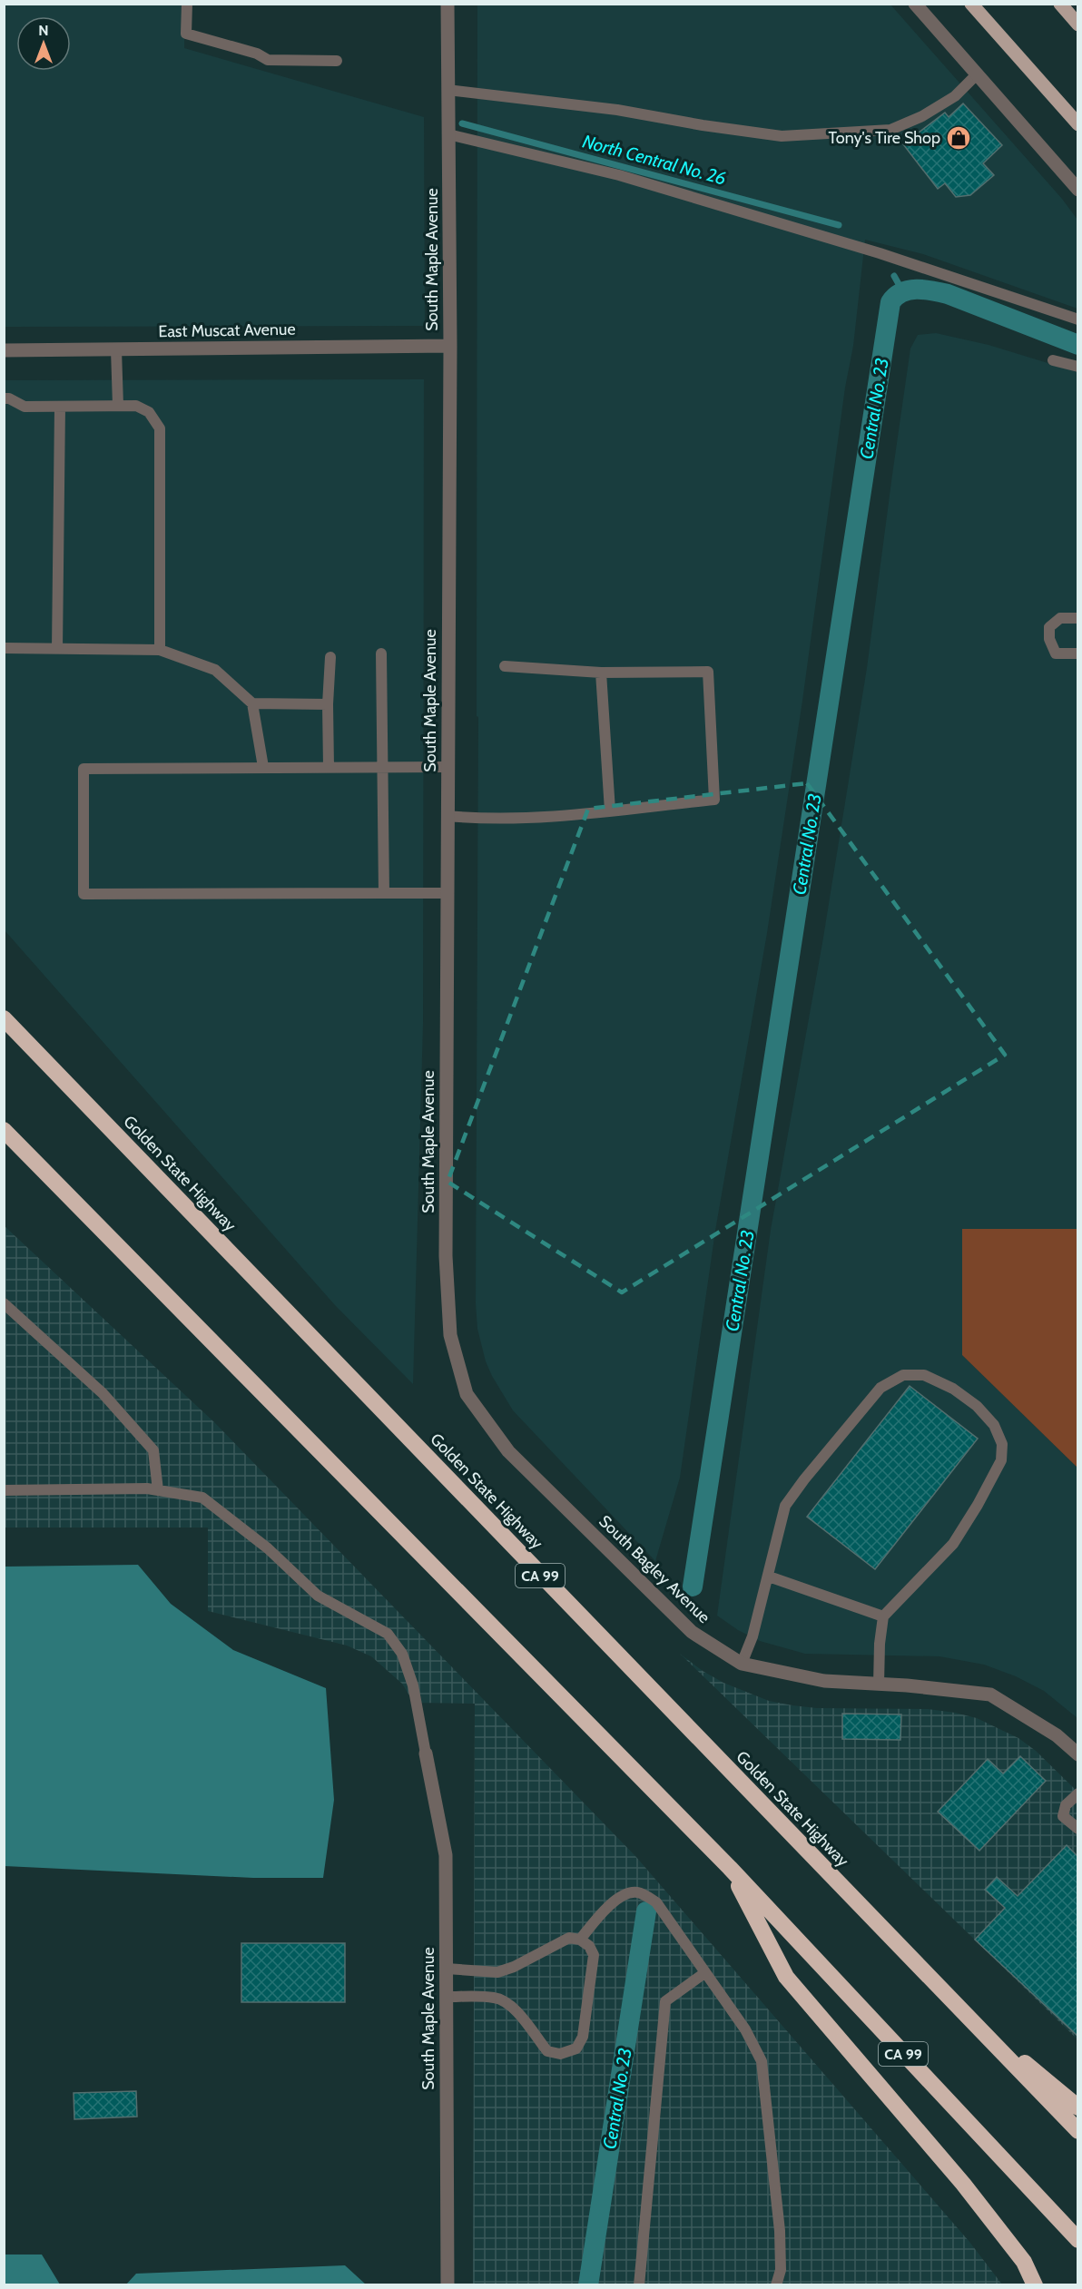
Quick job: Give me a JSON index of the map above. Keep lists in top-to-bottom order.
{
  "streets": {
    "highway": ["Golden State Highway", "CA 99"],
    "street": ["South Maple Avenue", "East Muscat Avenue", "South Bagley Avenue"]
  },
  "crossings": [
    ["South Maple Avenue", "East Muscat Avenue"],
    ["South Maple Avenue", "South Bagley Avenue"]
  ],
  "water": ["North Central No. 26", "Central No. 23"],
  "places": {
    "shop": ["Tony's Tire Shop"]
  },
  "north": "top"
}
